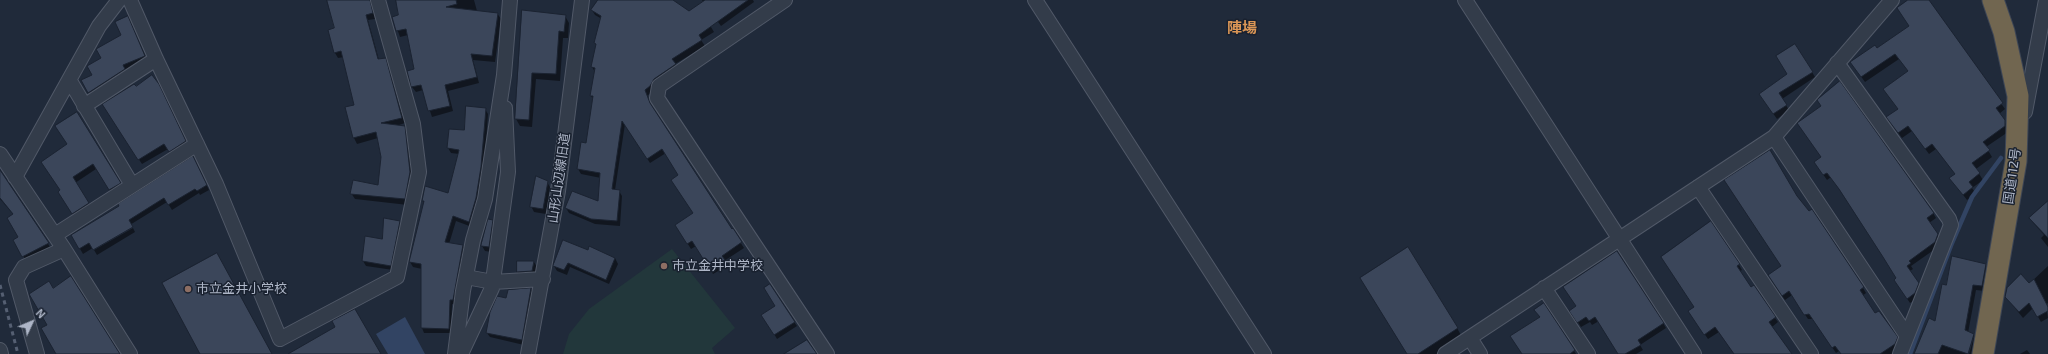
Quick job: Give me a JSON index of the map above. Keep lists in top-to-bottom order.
{
  "streets": {
    "highway": ["国道112号"],
    "street": ["山形山辺線旧道"]
  },
  "districts": ["陣場"],
  "places": ["市立金井中学校", "市立金井小学校"],
  "north": "top right"
}
